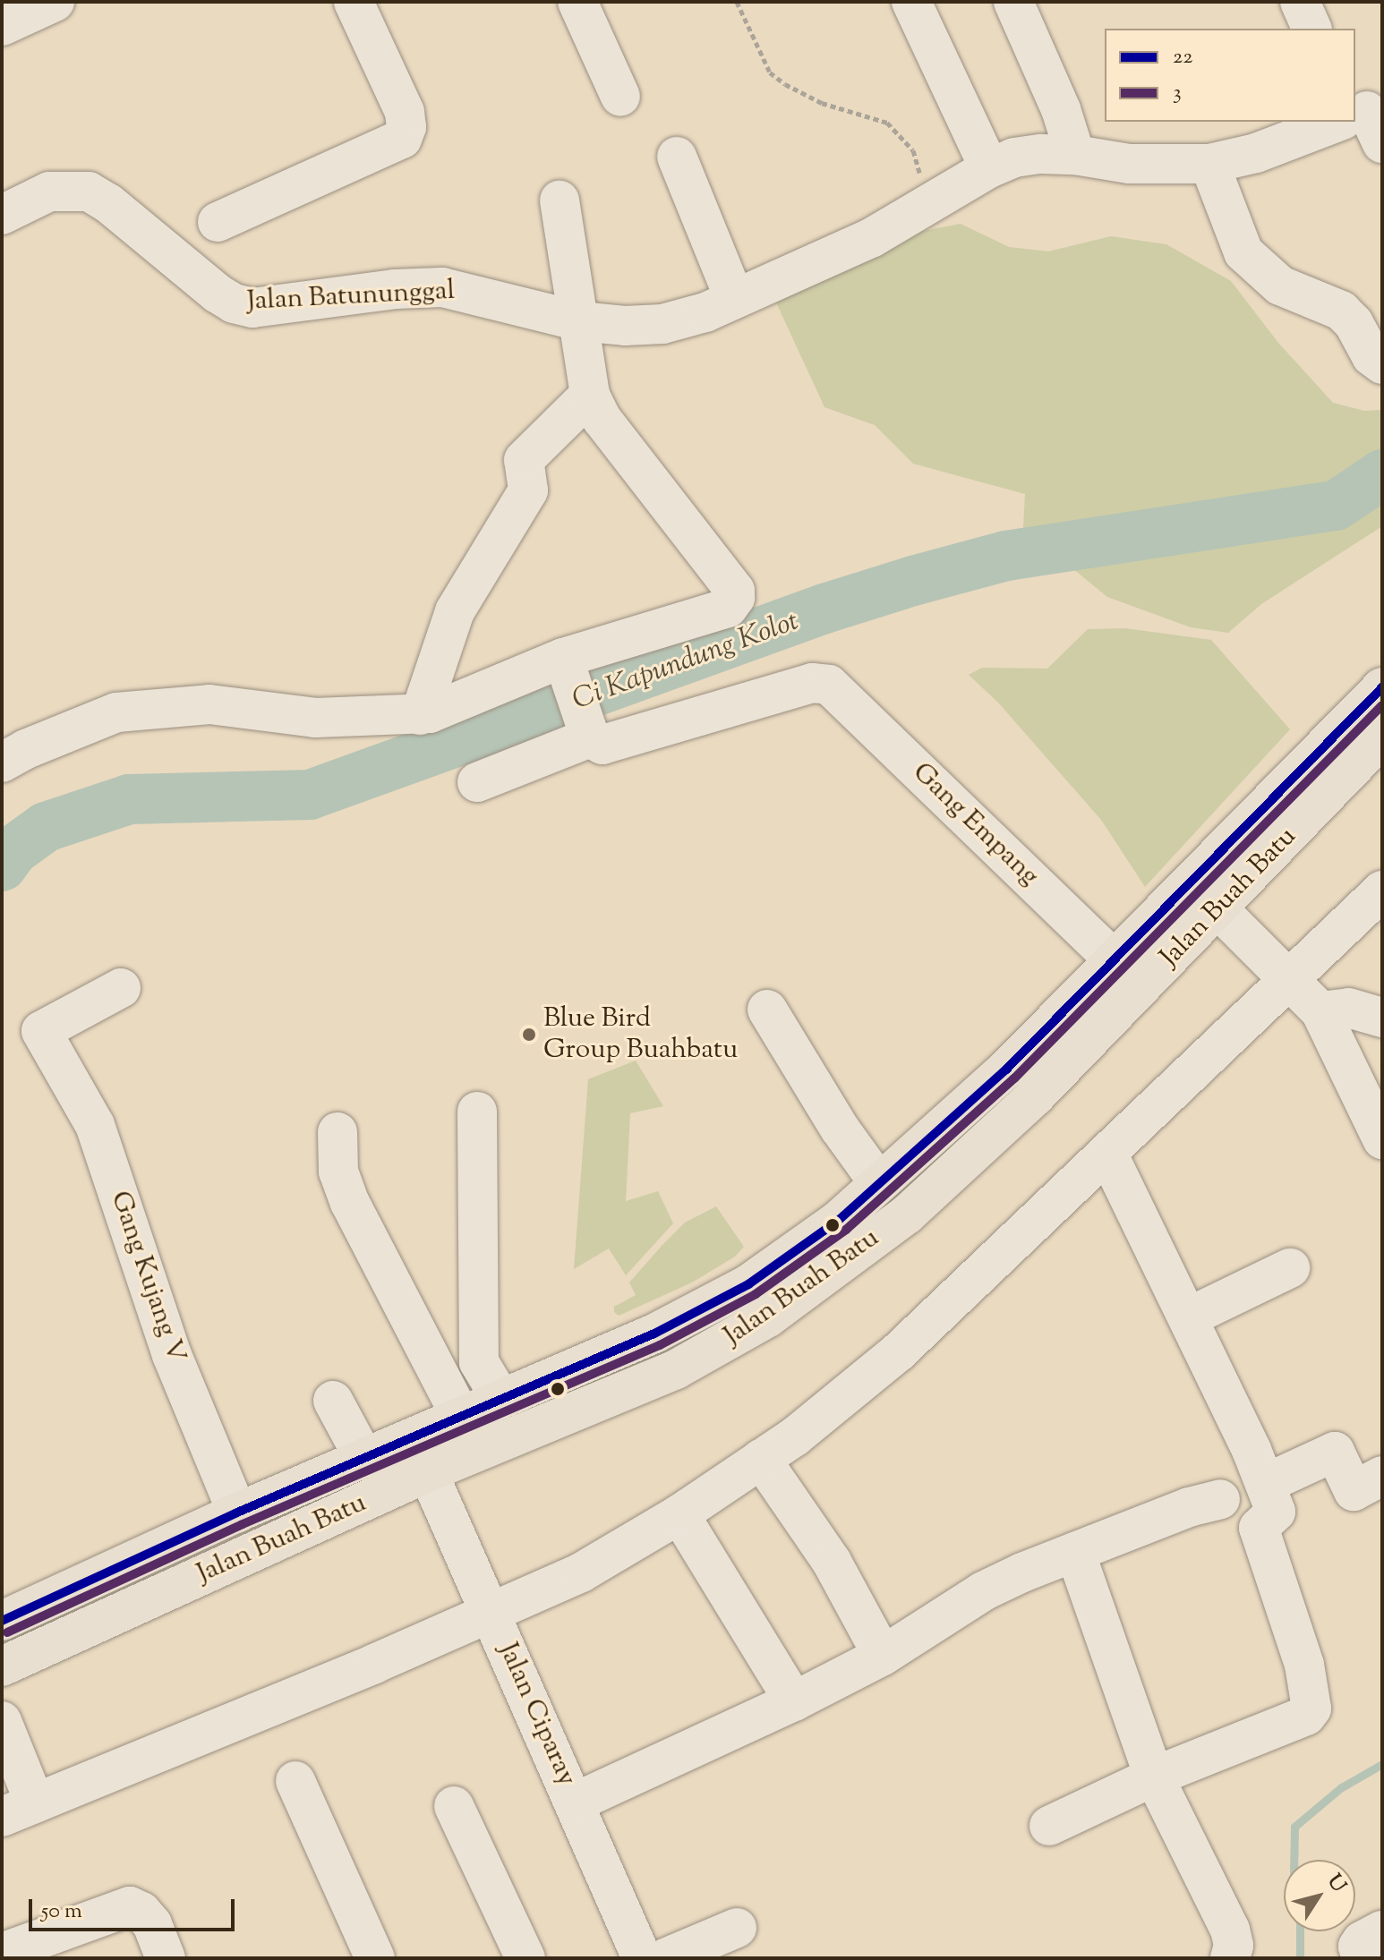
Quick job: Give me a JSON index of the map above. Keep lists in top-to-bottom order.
{
  "streets": {
    "main road": ["Jalan Buah Batu"],
    "street": [
      "Jalan Batununggal",
      "Gang Empang",
      "Gang Kujang V",
      "Jalan Ciparay"
    ]
  },
  "crossings": [
    ["Gang Empang", "Jalan Buah Batu"],
    ["Jalan Buah Batu", "Gang Kujang V"],
    ["Jalan Buah Batu", "Jalan Ciparay"]
  ],
  "water": ["Ci Kapundung Kolot"],
  "places": ["Blue Bird Group Buahbatu"],
  "lines": ["transit line 22", "transit line 3"],
  "legend": ["22", "3"],
  "scale_bar": "50 m",
  "north": "top right"
}
